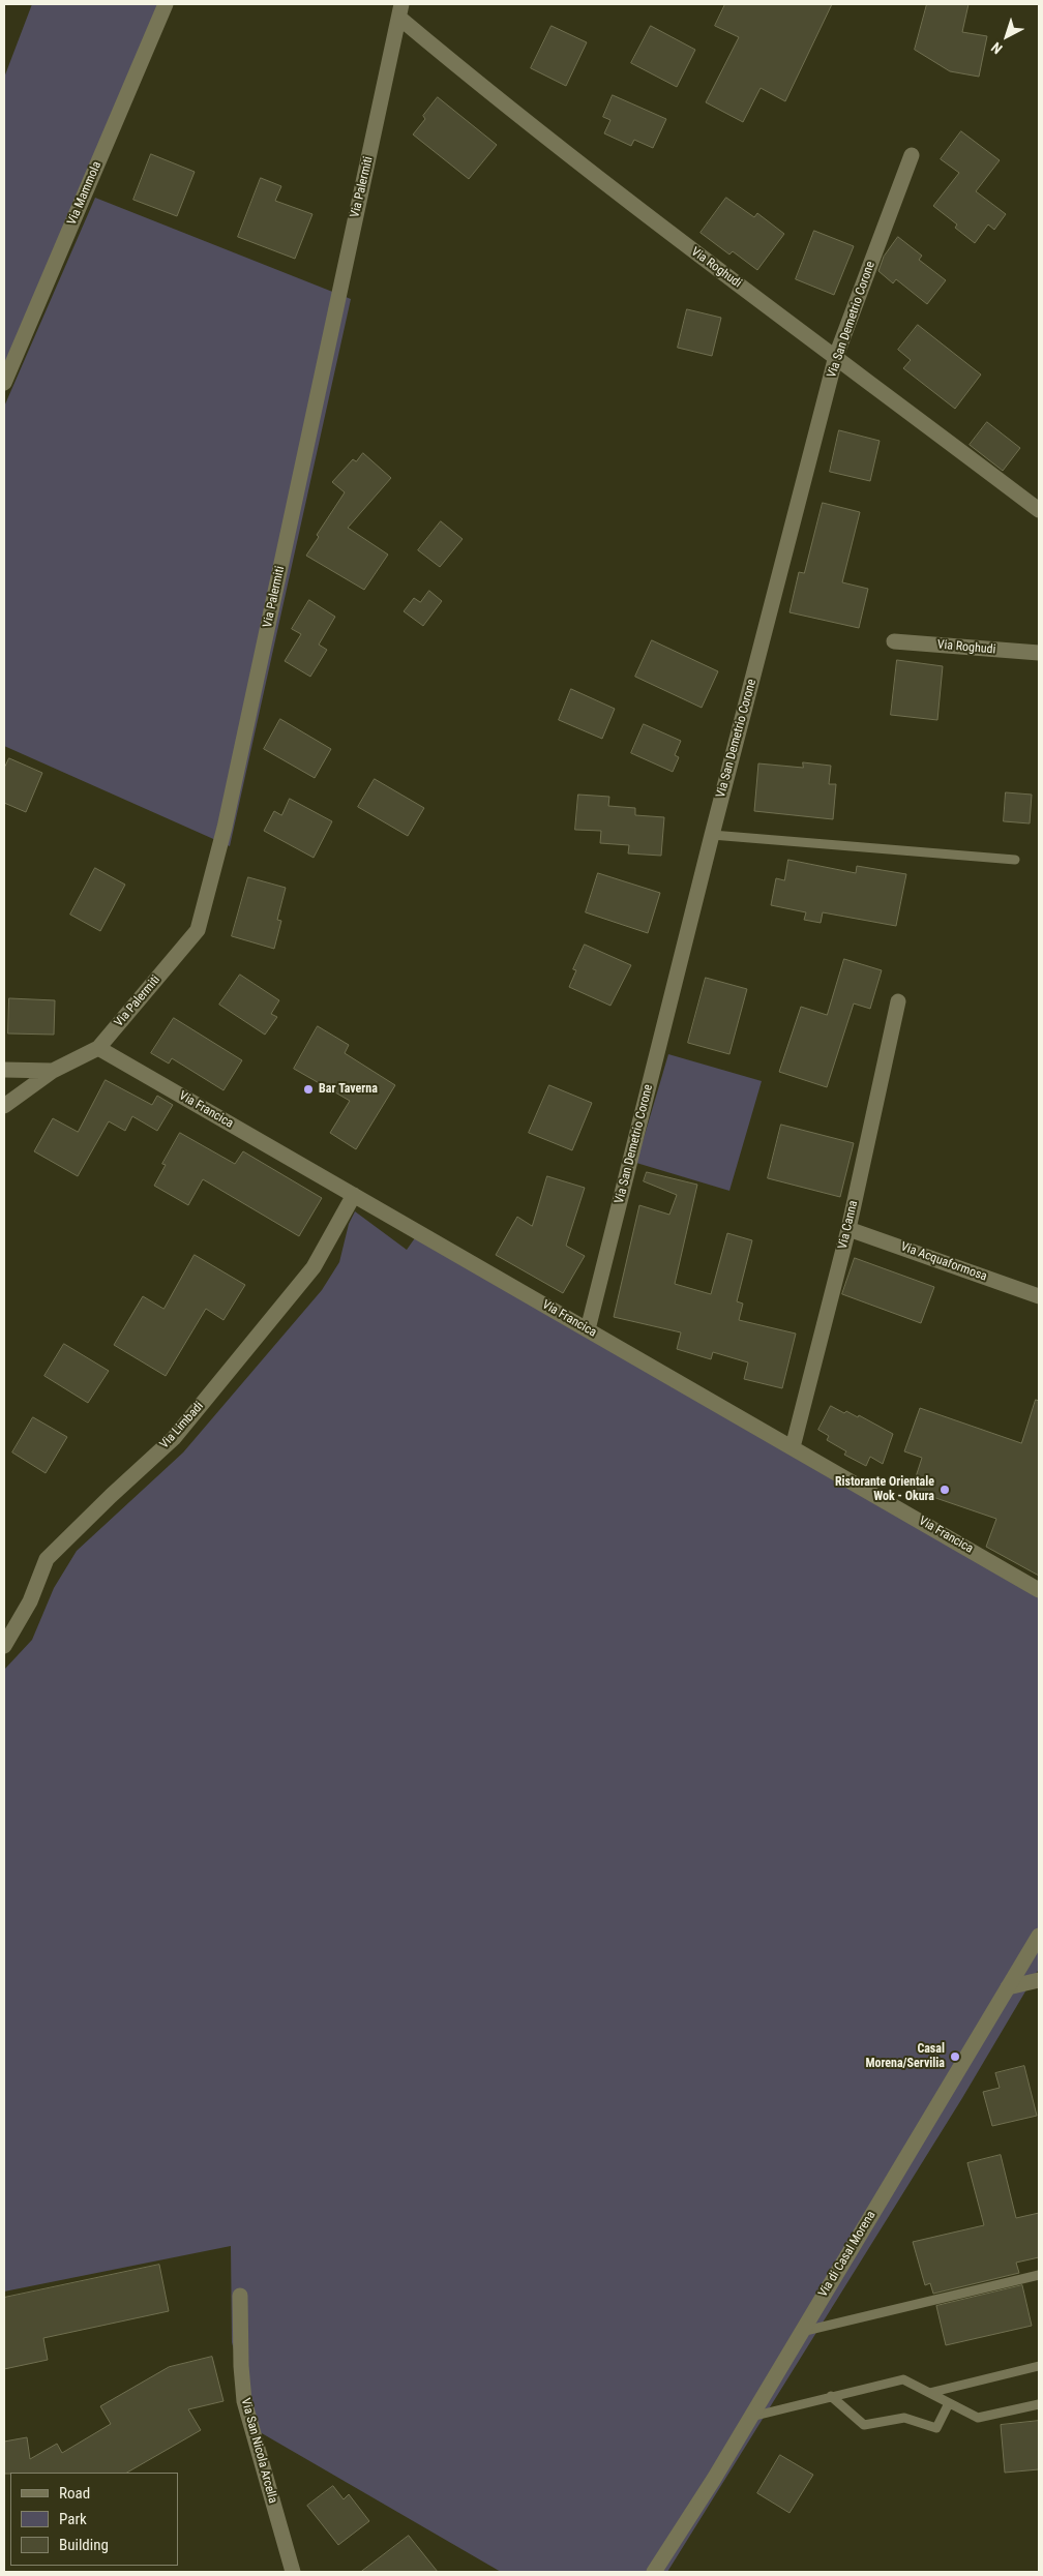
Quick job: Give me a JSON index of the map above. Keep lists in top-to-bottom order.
{
  "streets": {
    "street": [
      "Via Palermiti",
      "Via Mammola",
      "Via Roghudi",
      "Via San Demetrio Corone",
      "Via Francica",
      "Via Canna",
      "Via Acquaformosa",
      "Via Limbadi",
      "Via di Casal Morena",
      "Via San Nicola Arcella"
    ]
  },
  "crossings": [
    ["Via Palermiti", "Via Roghudi"],
    ["Via Palermiti", "Via Francica"],
    ["Via Roghudi", "Via San Demetrio Corone"],
    ["Via San Demetrio Corone", "Via Francica"],
    ["Via Francica", "Via Canna"],
    ["Via Francica", "Via Limbadi"],
    ["Via Canna", "Via Acquaformosa"]
  ],
  "places": ["Bar Taverna", "Ristorante Orientale Wok - Okura", "Casal Morena/Servilia"],
  "legend": ["Road", "Park", "Building"],
  "north": "bottom left"
}
